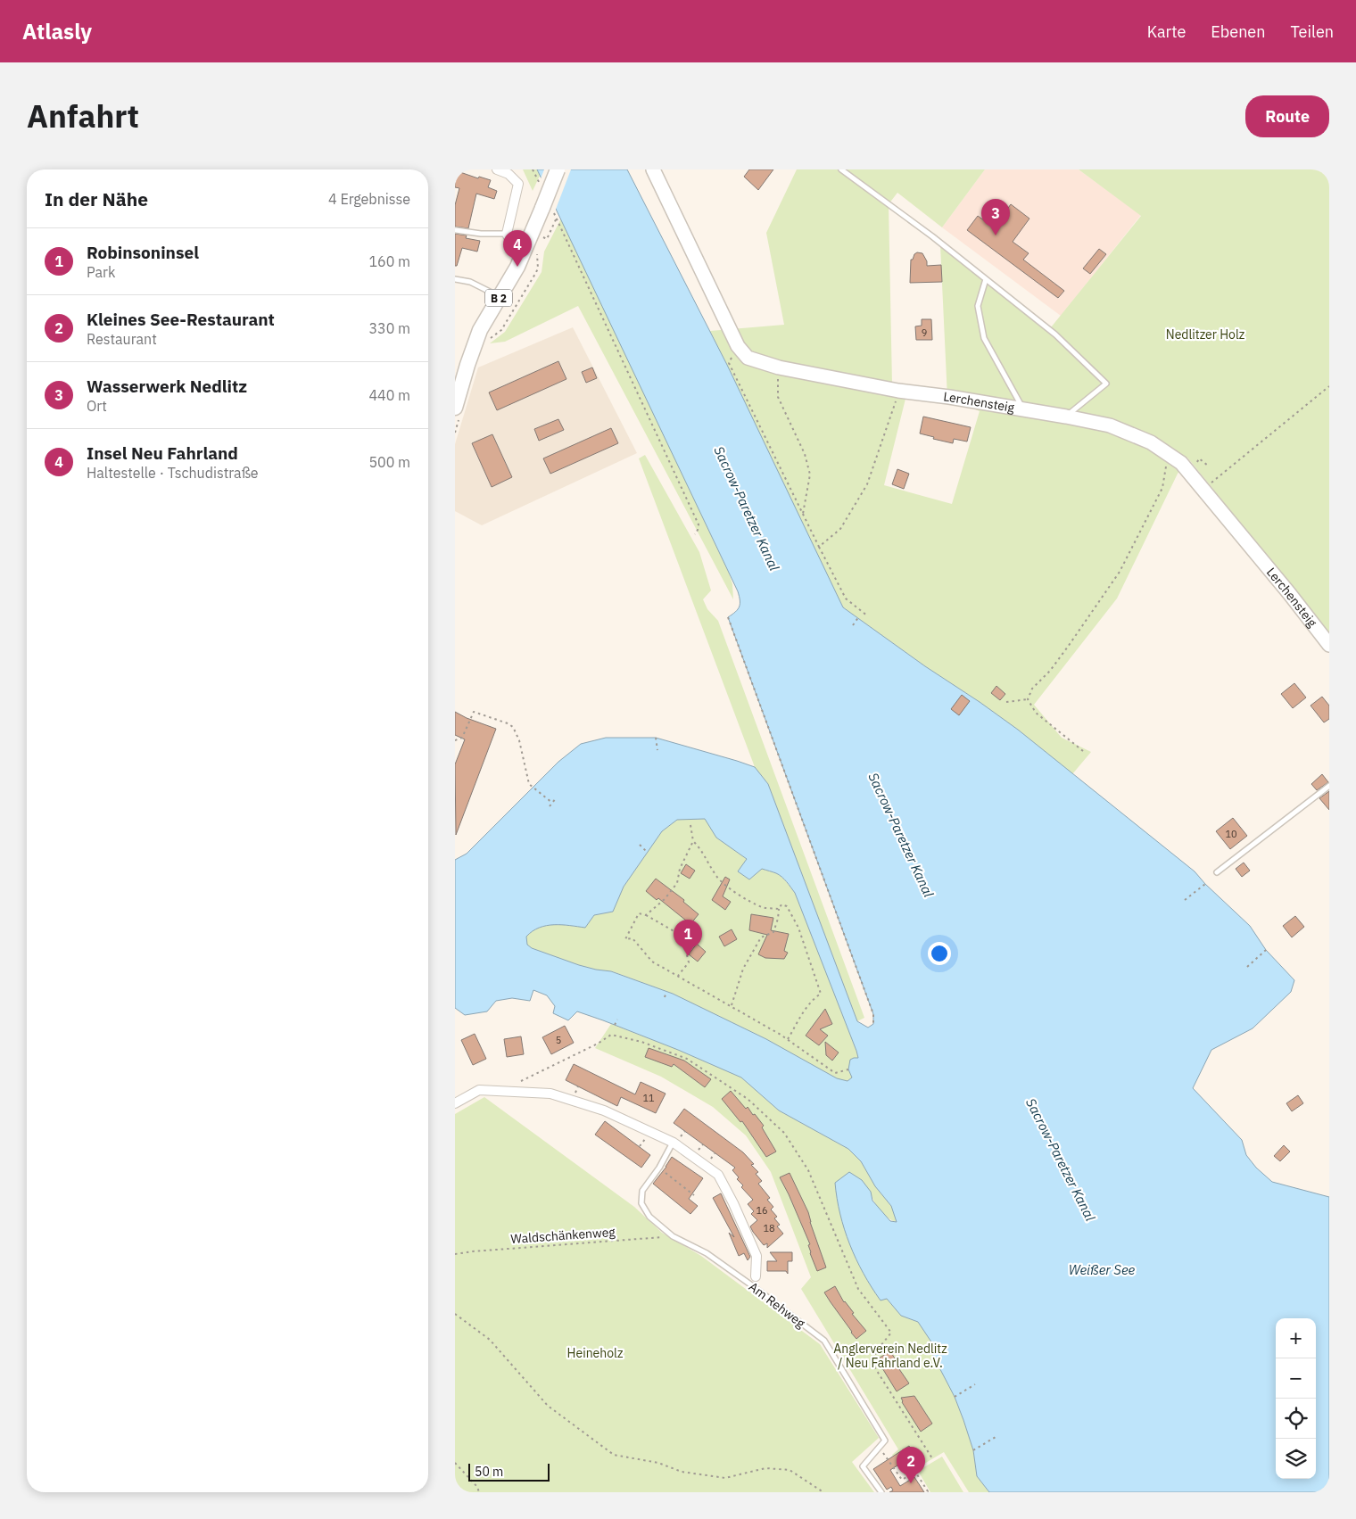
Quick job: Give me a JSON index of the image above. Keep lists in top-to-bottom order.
{
  "streets": {
    "main road": ["B 2"],
    "street": ["Lerchensteig", "Am Rehweg"],
    "path": ["Waldschänkenweg"]
  },
  "crossings": [
    ["Waldschänkenweg", "Am Rehweg"]
  ],
  "water": ["Sacrow-Paretzer Kanal", "Weißer See"],
  "parks": ["Nedlitzer Holz", "Anglerverein Nedlitz / Neu Fahrland e.V.", "Heineholz"],
  "house_numbers": [
    "9",
    "10",
    "5",
    "11",
    "16",
    "18"
  ],
  "scale_bar": "50 m",
  "page": {
    "header": "Atlasly",
    "nav": ["Karte", "Ebenen", "Teilen"],
    "title": "Anfahrt",
    "buttons": "Route",
    "heading": ["In der Nähe", "4 Ergebnisse"],
    "pins": [
      "3",
      "4",
      "1",
      "2"
    ],
    "list": [
      {
        "mark": "1",
        "name": "Robinsoninsel",
        "note": "Park",
        "value": "160 m"
      },
      {
        "mark": "2",
        "name": "Kleines See-Restaurant",
        "note": "Restaurant",
        "value": "330 m"
      },
      {
        "mark": "3",
        "name": "Wasserwerk Nedlitz",
        "note": "Ort",
        "value": "440 m"
      },
      {
        "mark": "4",
        "name": "Insel Neu Fahrland",
        "note": "Haltestelle · Tschudistraße",
        "value": "500 m"
      }
    ],
    "map_buttons": ["+", "−"],
    "scale": "50 m"
  }
}
